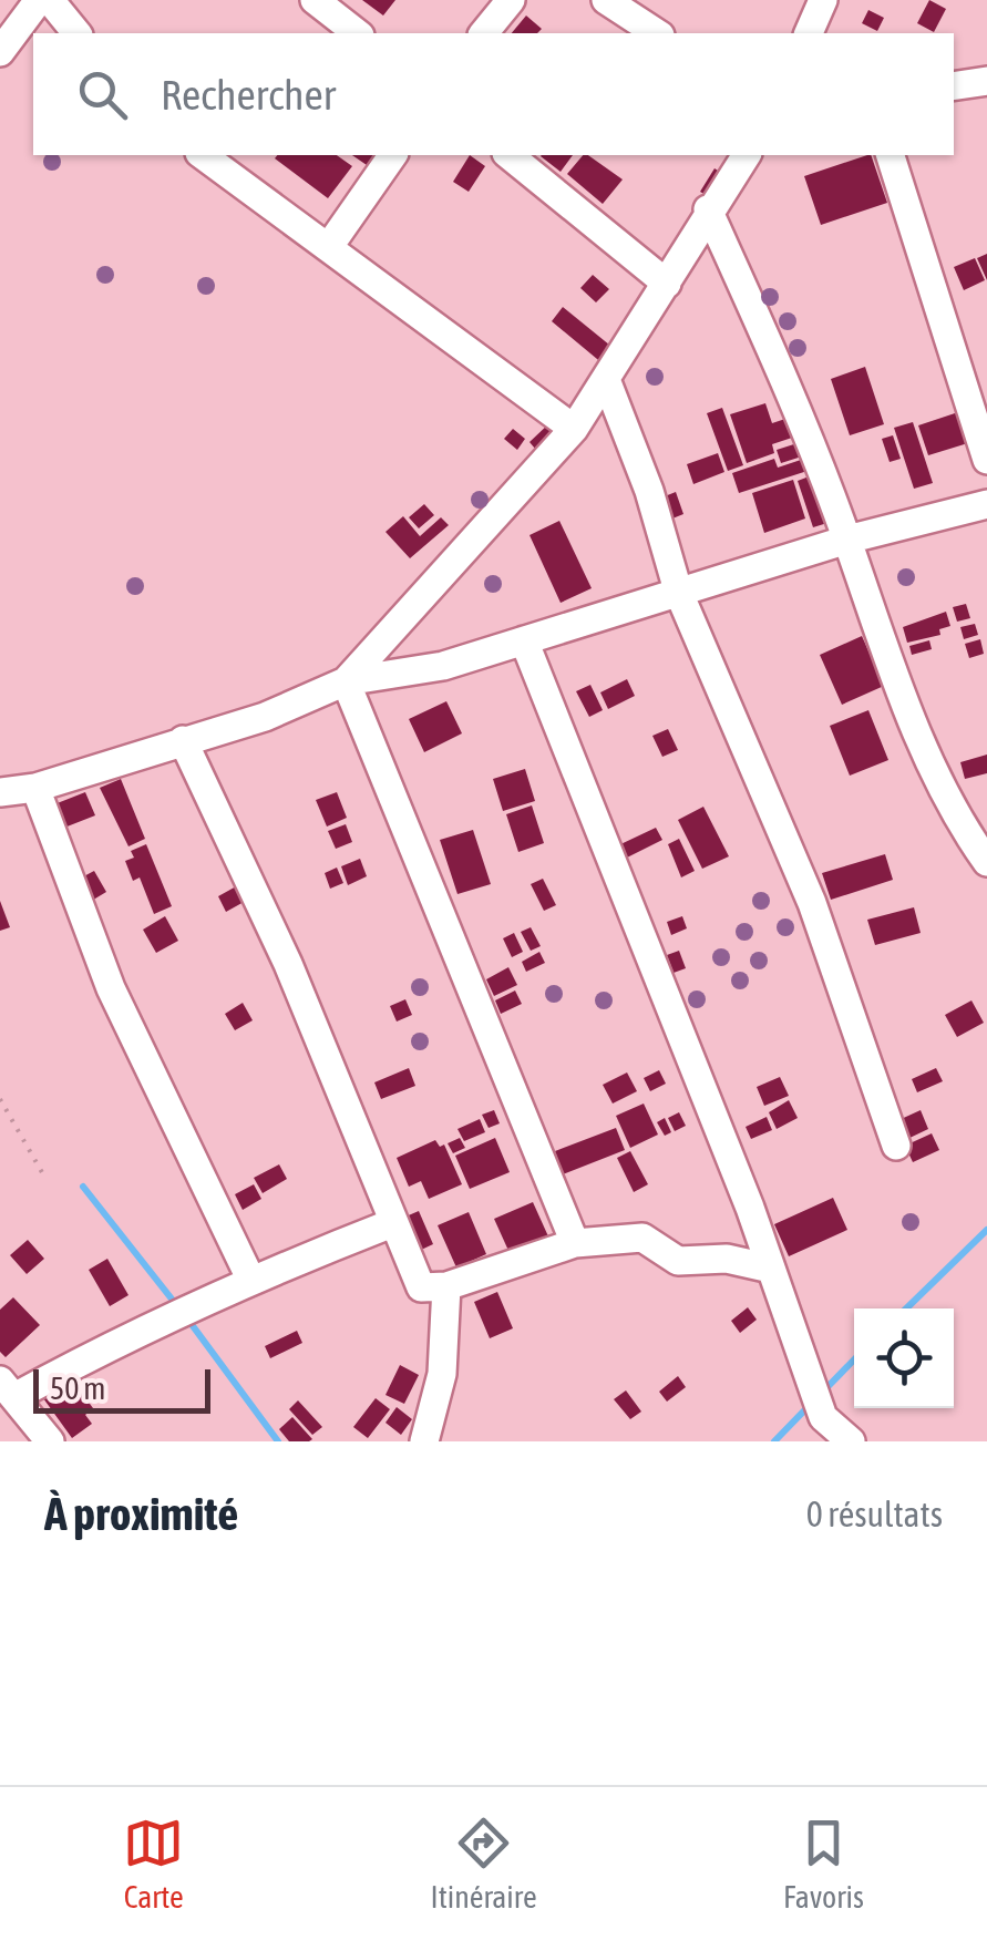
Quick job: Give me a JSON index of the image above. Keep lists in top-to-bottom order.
{
  "scale_bar": "50 m",
  "page": {
    "search": "Rechercher",
    "scale": "50 m",
    "heading": ["À proximité", "0 résultats"],
    "nav": ["Carte", "Itinéraire", "Favoris"]
  }
}
